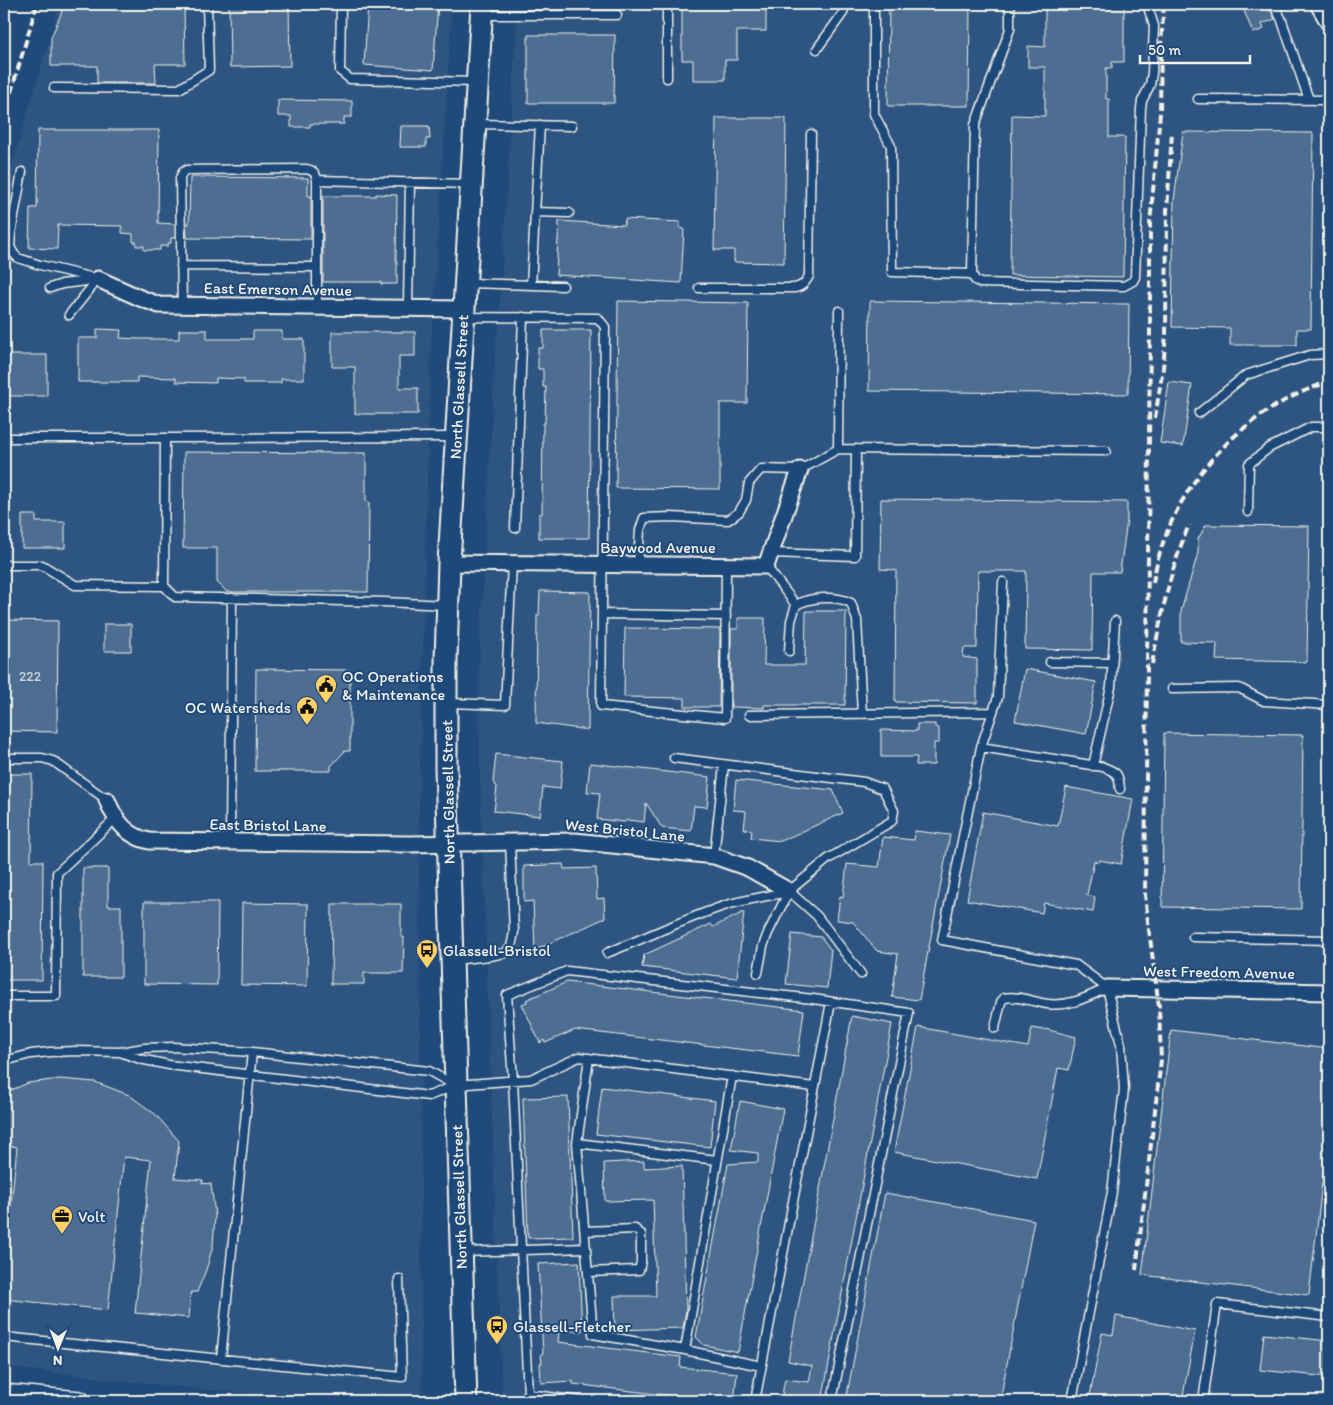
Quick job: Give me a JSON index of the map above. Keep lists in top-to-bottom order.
{
  "streets": {
    "main road": ["North Glassell Street"],
    "street": [
      "East Emerson Avenue",
      "Baywood Avenue",
      "East Bristol Lane",
      "West Bristol Lane",
      "West Freedom Avenue"
    ]
  },
  "crossings": [
    ["East Emerson Avenue", "North Glassell Street"],
    ["North Glassell Street", "Baywood Avenue"],
    ["North Glassell Street", "East Bristol Lane"],
    ["North Glassell Street", "West Bristol Lane"],
    ["East Bristol Lane", "West Bristol Lane"]
  ],
  "places": {
    "public building": ["OC Operations & Maintenance", "OC Watersheds"],
    "bus stop": ["Glassell-Bristol", "Glassell-Fletcher"],
    "office": ["Volt"]
  },
  "house_numbers": ["222"],
  "scale_bar": "50 m",
  "north": "bottom"
}
